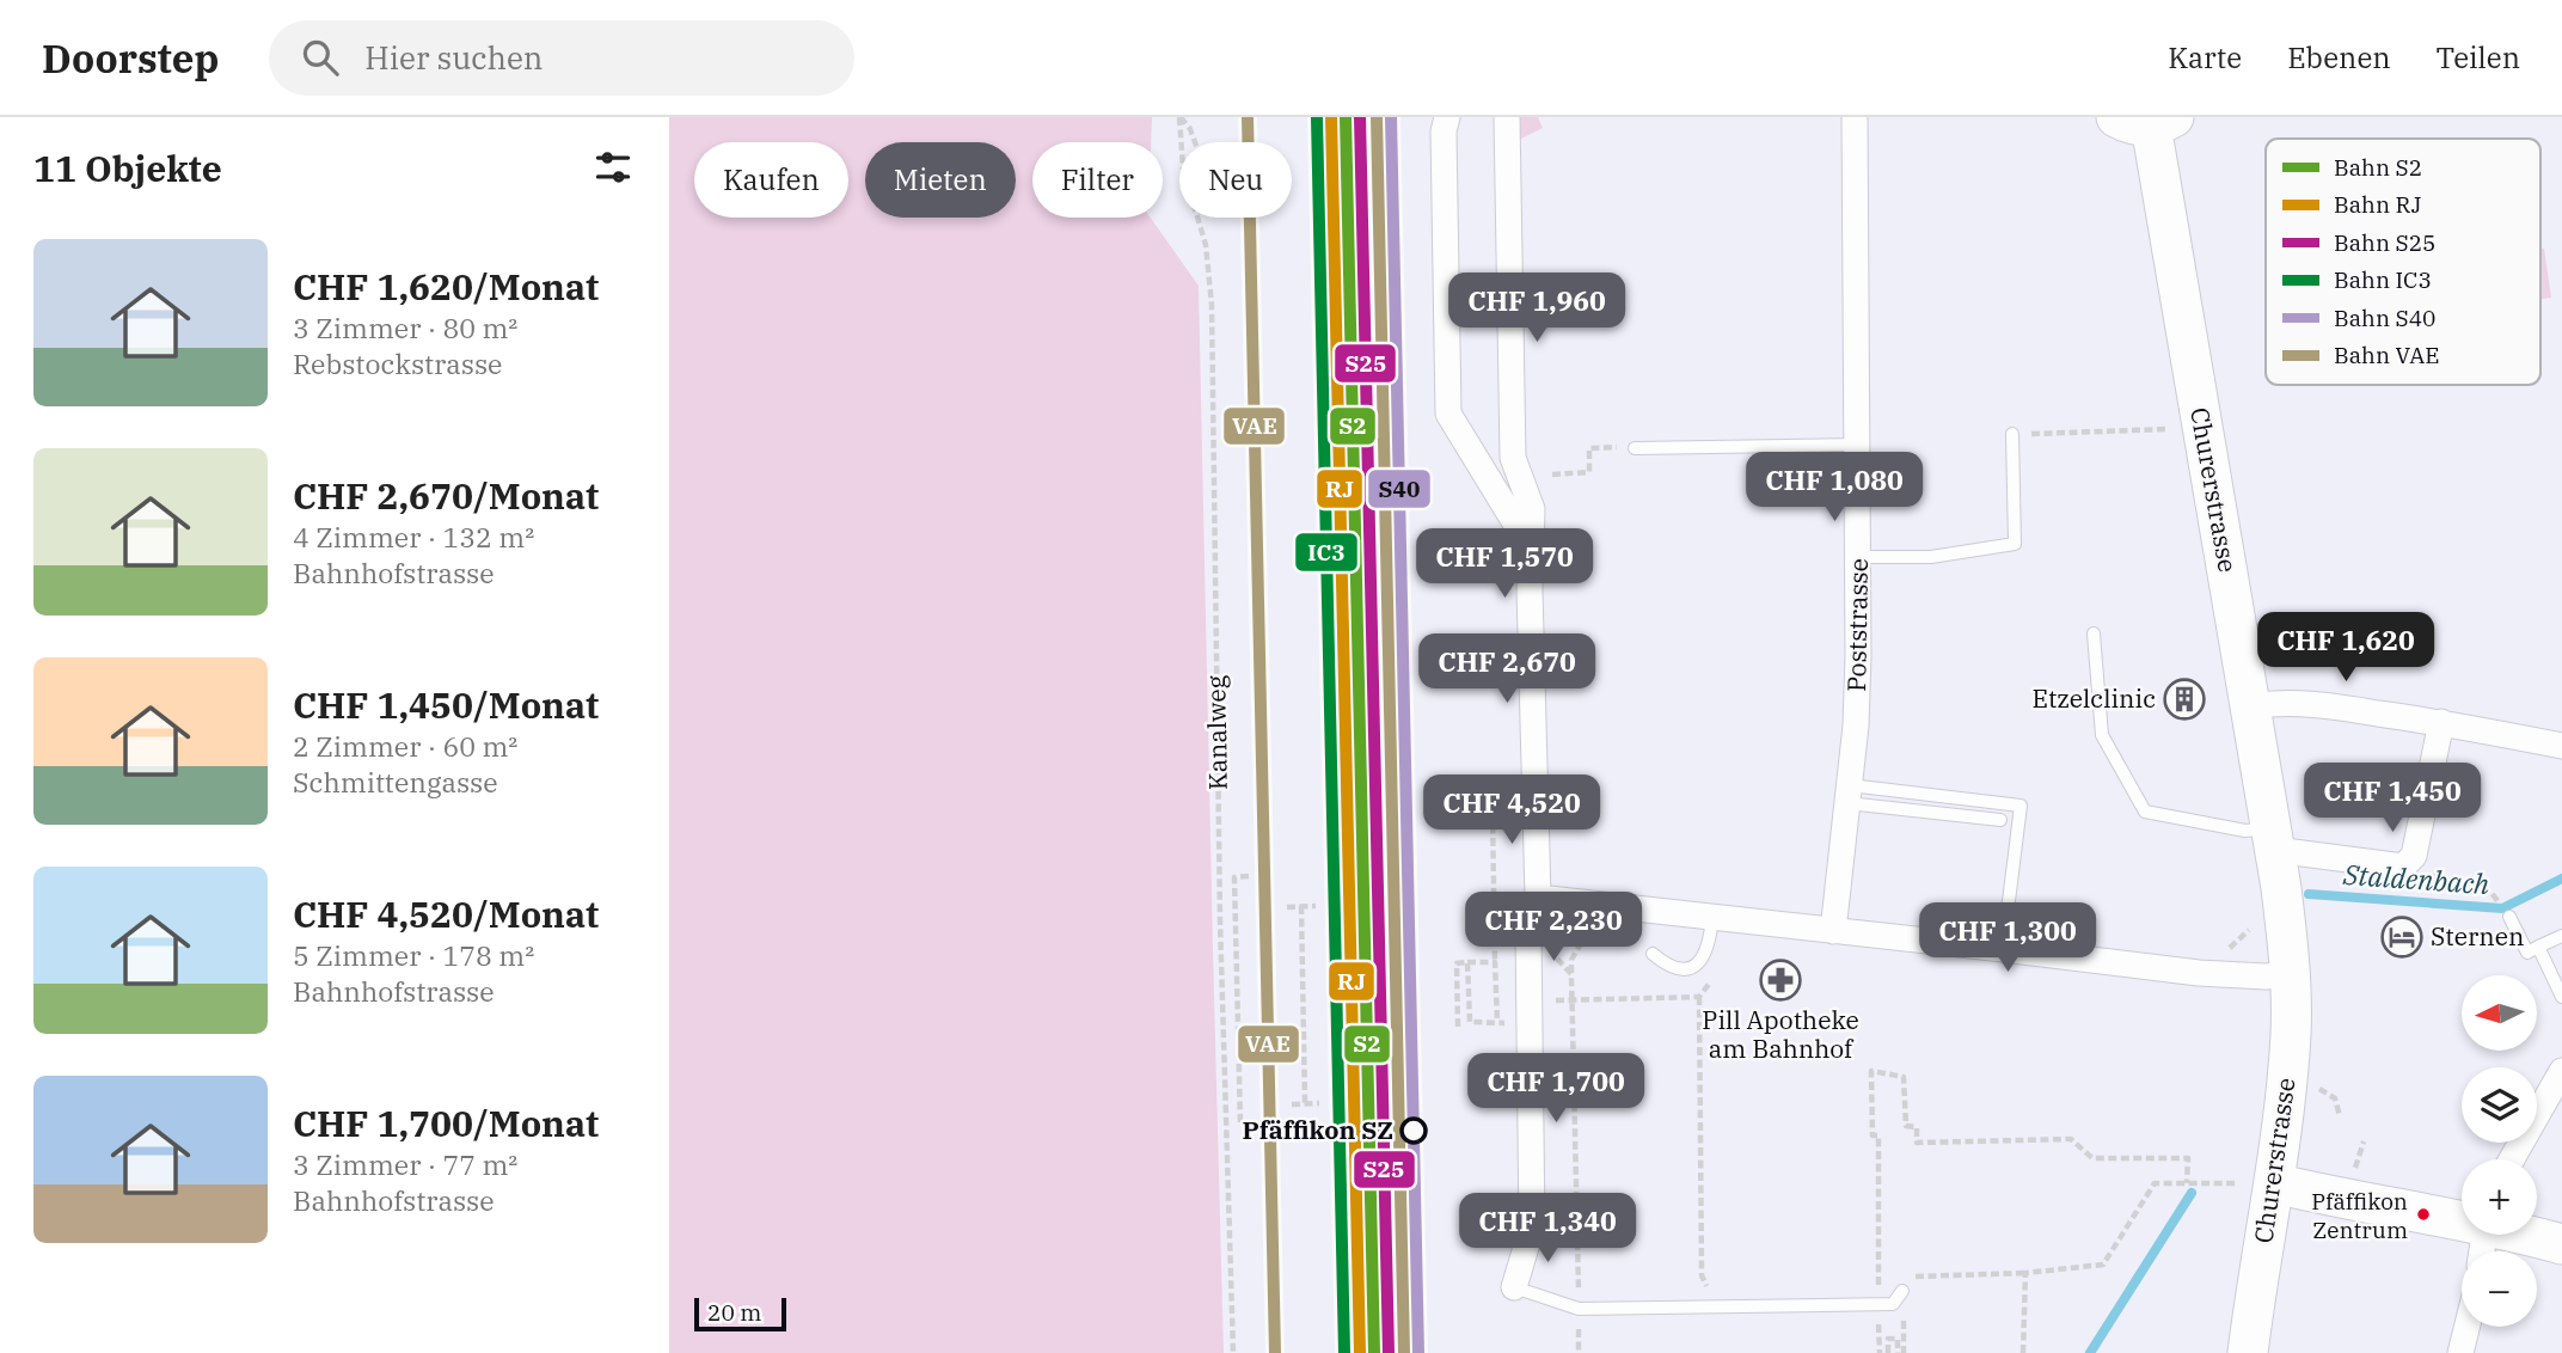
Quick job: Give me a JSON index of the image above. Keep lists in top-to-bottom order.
{
  "streets": {
    "main road": ["Churerstrasse"],
    "street": ["Poststrasse"],
    "path": ["Kanalweg"]
  },
  "water": ["Staldenbach"],
  "places": {
    "building": ["Etzelclinic"],
    "hotel": ["Sternen"],
    "pharmacy": ["Pill Apotheke am Bahnhof"],
    "other": ["Pfäffikon SZ", "Pfäffikon Zentrum"]
  },
  "lines": [
    "rail line S2",
    "rail line RJ",
    "rail line S25",
    "rail line S40",
    "rail line VAE",
    "rail line IC3"
  ],
  "legend": [
    "Bahn S2",
    "Bahn RJ",
    "Bahn S25",
    "Bahn IC3",
    "Bahn S40",
    "Bahn VAE"
  ],
  "scale_bar": "20 m",
  "north": "left",
  "page": {
    "header": "Doorstep",
    "search": "Hier suchen",
    "nav": ["Karte", "Ebenen", "Teilen"],
    "heading": "11 Objekte",
    "chip": [
      "Kaufen",
      "Mieten",
      "Filter",
      "Neu"
    ],
    "list": [
      {
        "name": "CHF 1,620/Monat",
        "note": "3 Zimmer · 80 m² · Rebstockstrasse"
      },
      {
        "name": "CHF 2,670/Monat",
        "note": "4 Zimmer · 132 m² · Bahnhofstrasse"
      },
      {
        "name": "CHF 1,450/Monat",
        "note": "2 Zimmer · 60 m² · Schmittengasse"
      },
      {
        "name": "CHF 4,520/Monat",
        "note": "5 Zimmer · 178 m² · Bahnhofstrasse"
      },
      {
        "name": "CHF 1,700/Monat",
        "note": "3 Zimmer · 77 m² · Bahnhofstrasse"
      }
    ],
    "price": [
      "CHF 1,960",
      "CHF 1,080",
      "CHF 1,570",
      "CHF 1,620",
      "CHF 2,670",
      "CHF 1,450",
      "CHF 4,520",
      "CHF 2,230",
      "CHF 1,300",
      "CHF 1,700",
      "CHF 1,340"
    ],
    "map_buttons": ["+", "−"],
    "scale": "20 m"
  }
}
